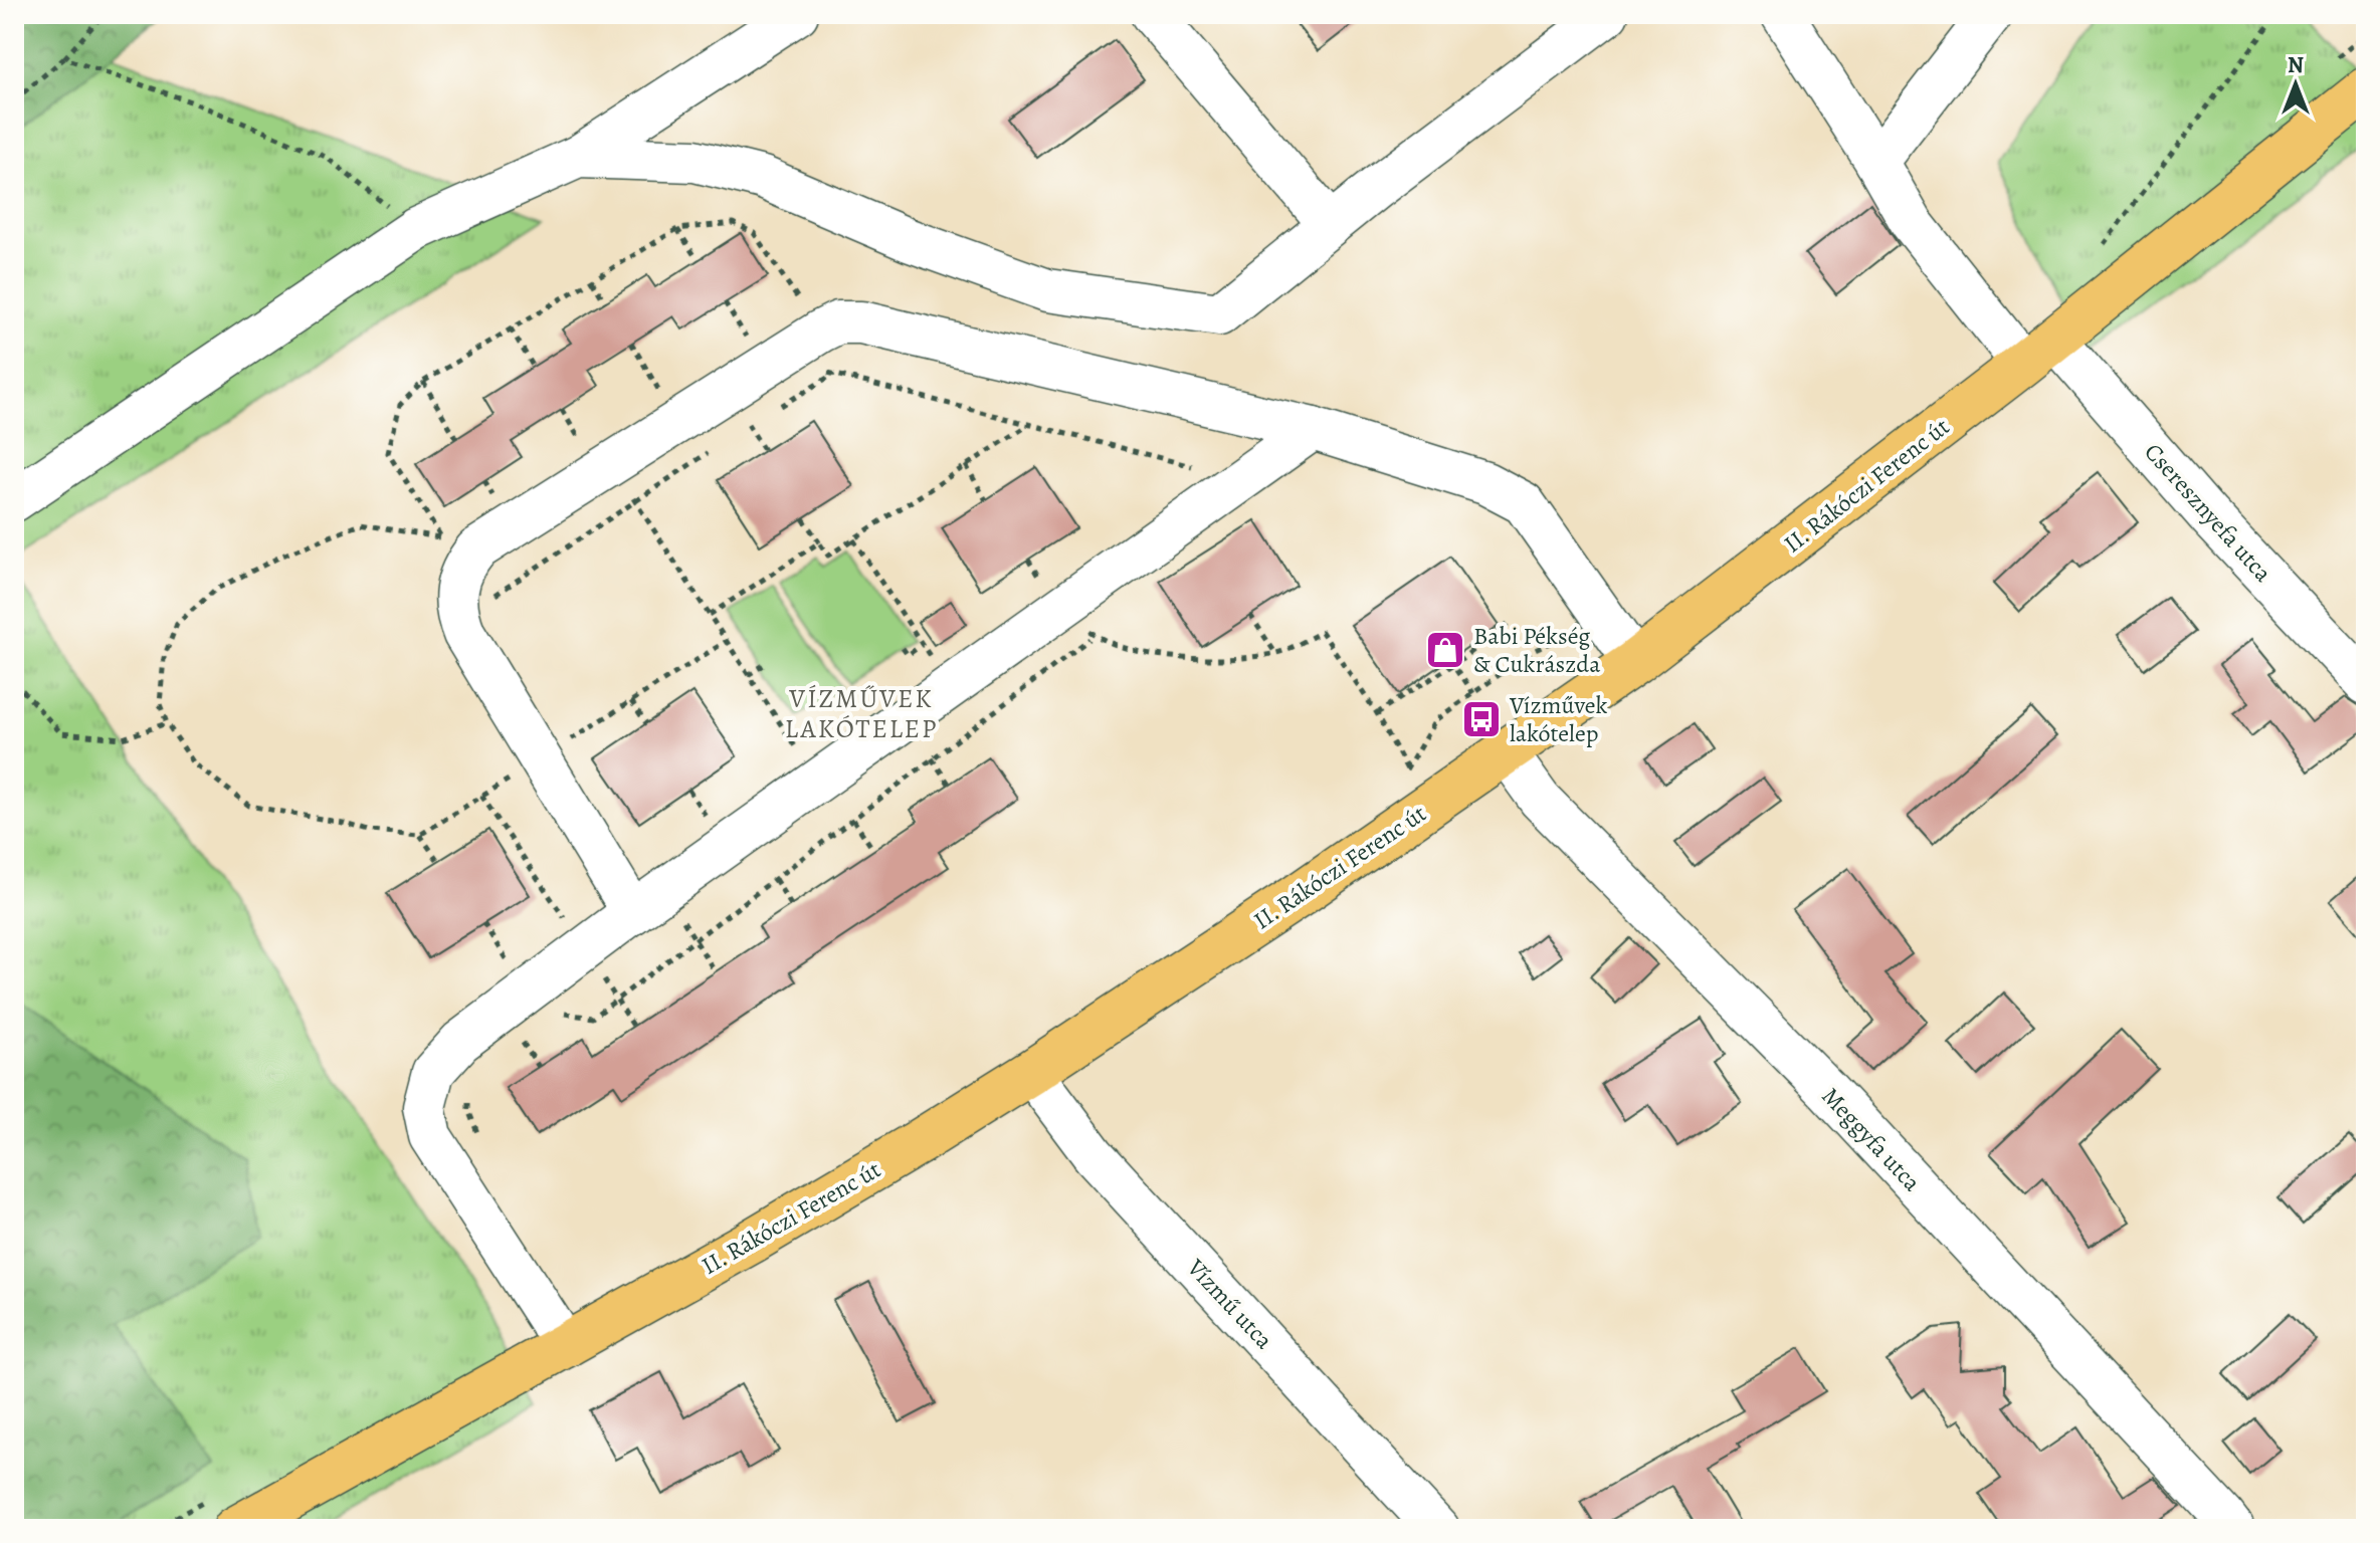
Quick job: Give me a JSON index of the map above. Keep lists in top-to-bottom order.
{
  "streets": {
    "main road": ["II. Rákóczi Ferenc út"],
    "street": ["Cseresznyefa utca", "Meggyfa utca", "Vízmű utca"]
  },
  "crossings": [
    ["II. Rákóczi Ferenc út", "Cseresznyefa utca"],
    ["II. Rákóczi Ferenc út", "Meggyfa utca"],
    ["II. Rákóczi Ferenc út", "Vízmű utca"]
  ],
  "districts": ["VÍZMŰVEK LAKÓTELEP"],
  "places": {
    "shop": ["Babi Pékség & Cukrászda"],
    "bus stop": ["Vízművek lakótelep"]
  },
  "north": "top"
}
